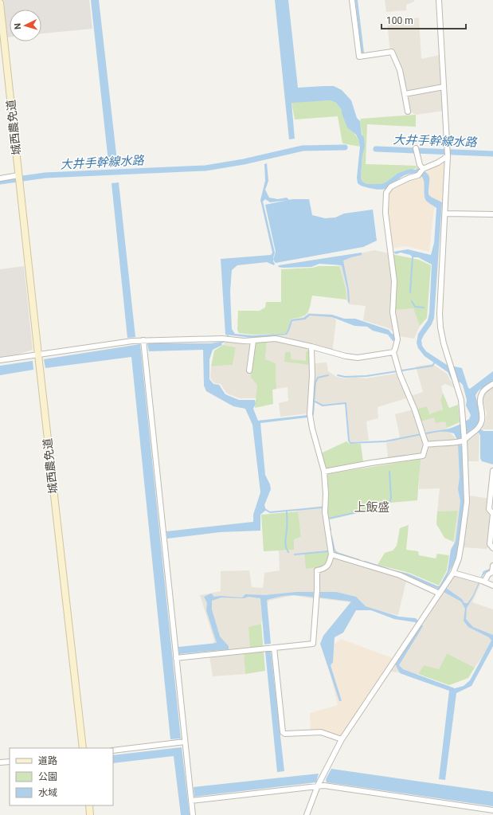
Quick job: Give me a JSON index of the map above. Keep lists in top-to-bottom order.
{
  "streets": {
    "street": ["城西農免道"]
  },
  "districts": ["上飯盛"],
  "water": ["大井手幹線水路"],
  "legend": ["道路", "公園", "水域"],
  "scale_bar": "100 m",
  "north": "left"
}
